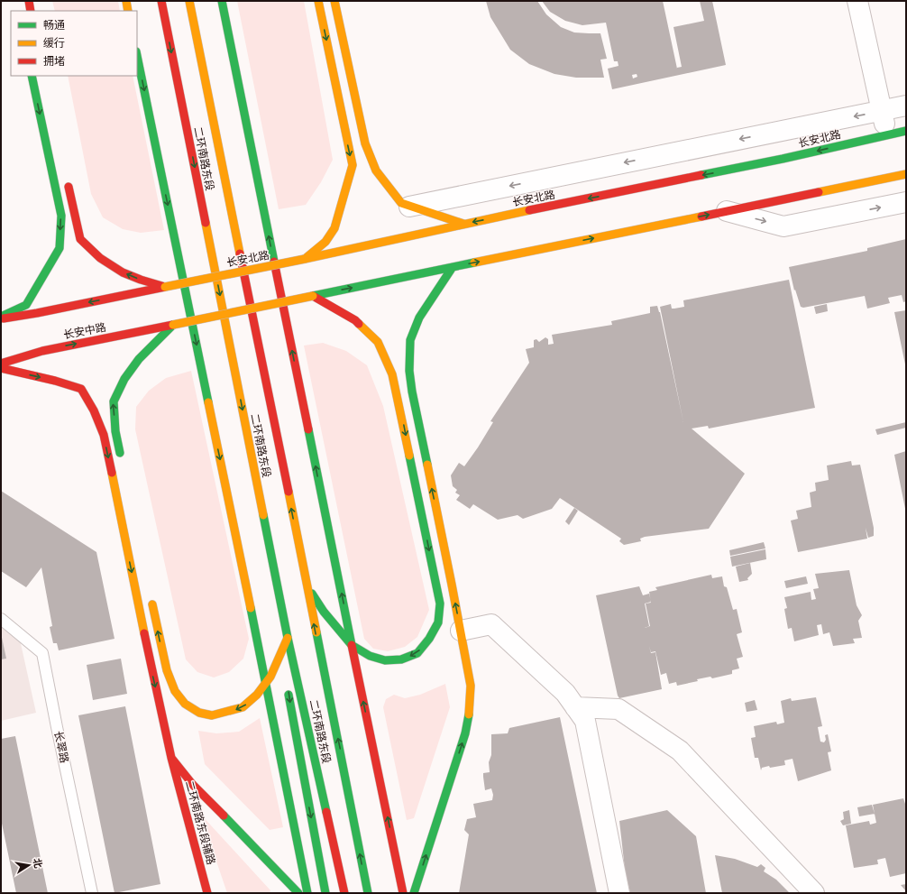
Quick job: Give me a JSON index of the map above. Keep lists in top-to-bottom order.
{
  "streets": {
    "main road": [
      "长安北路",
      "二环南路东段",
      "长安中路",
      "二环南路东段辅路"
    ],
    "lane": ["长翠路"]
  },
  "one_way": ["二环南路东段辅路"],
  "legend": ["畅通", "缓行", "拥堵"],
  "north": "right"
}
